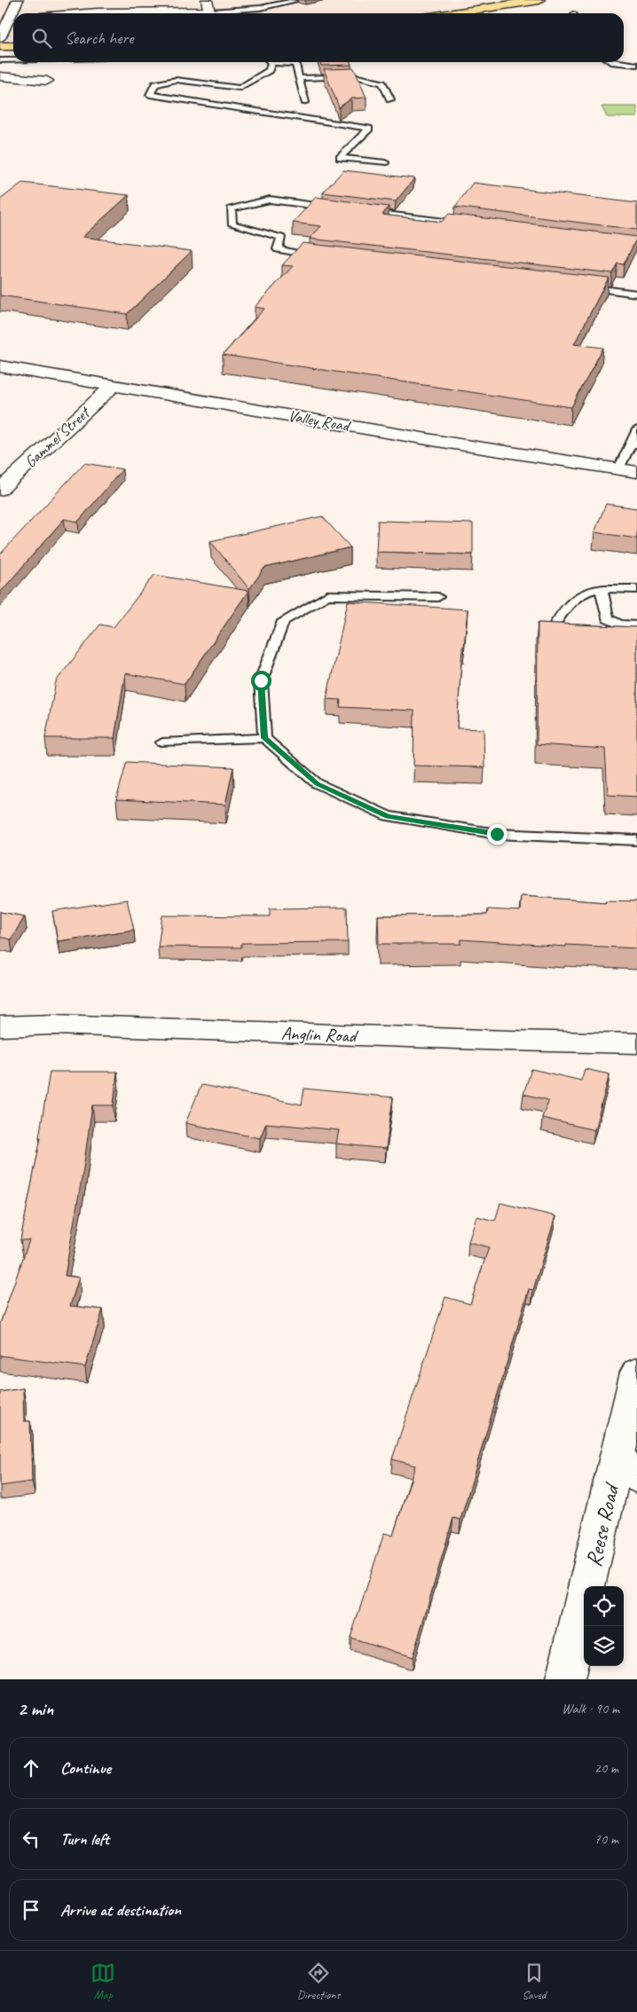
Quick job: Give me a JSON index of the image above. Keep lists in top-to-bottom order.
{
  "streets": {
    "street": [
      "Valley Road",
      "Gammel Street",
      "Anglin Road",
      "Reese Road"
    ]
  },
  "crossings": [
    ["Valley Road", "Gammel Street"]
  ],
  "page": {
    "search": "Search here",
    "heading": ["2 min", "Walk · 90 m"],
    "list": [
      ["Continue", "20 m"],
      ["Turn left", "70 m"],
      "Arrive at destination"
    ],
    "nav": ["Map", "Directions", "Saved"]
  }
}
